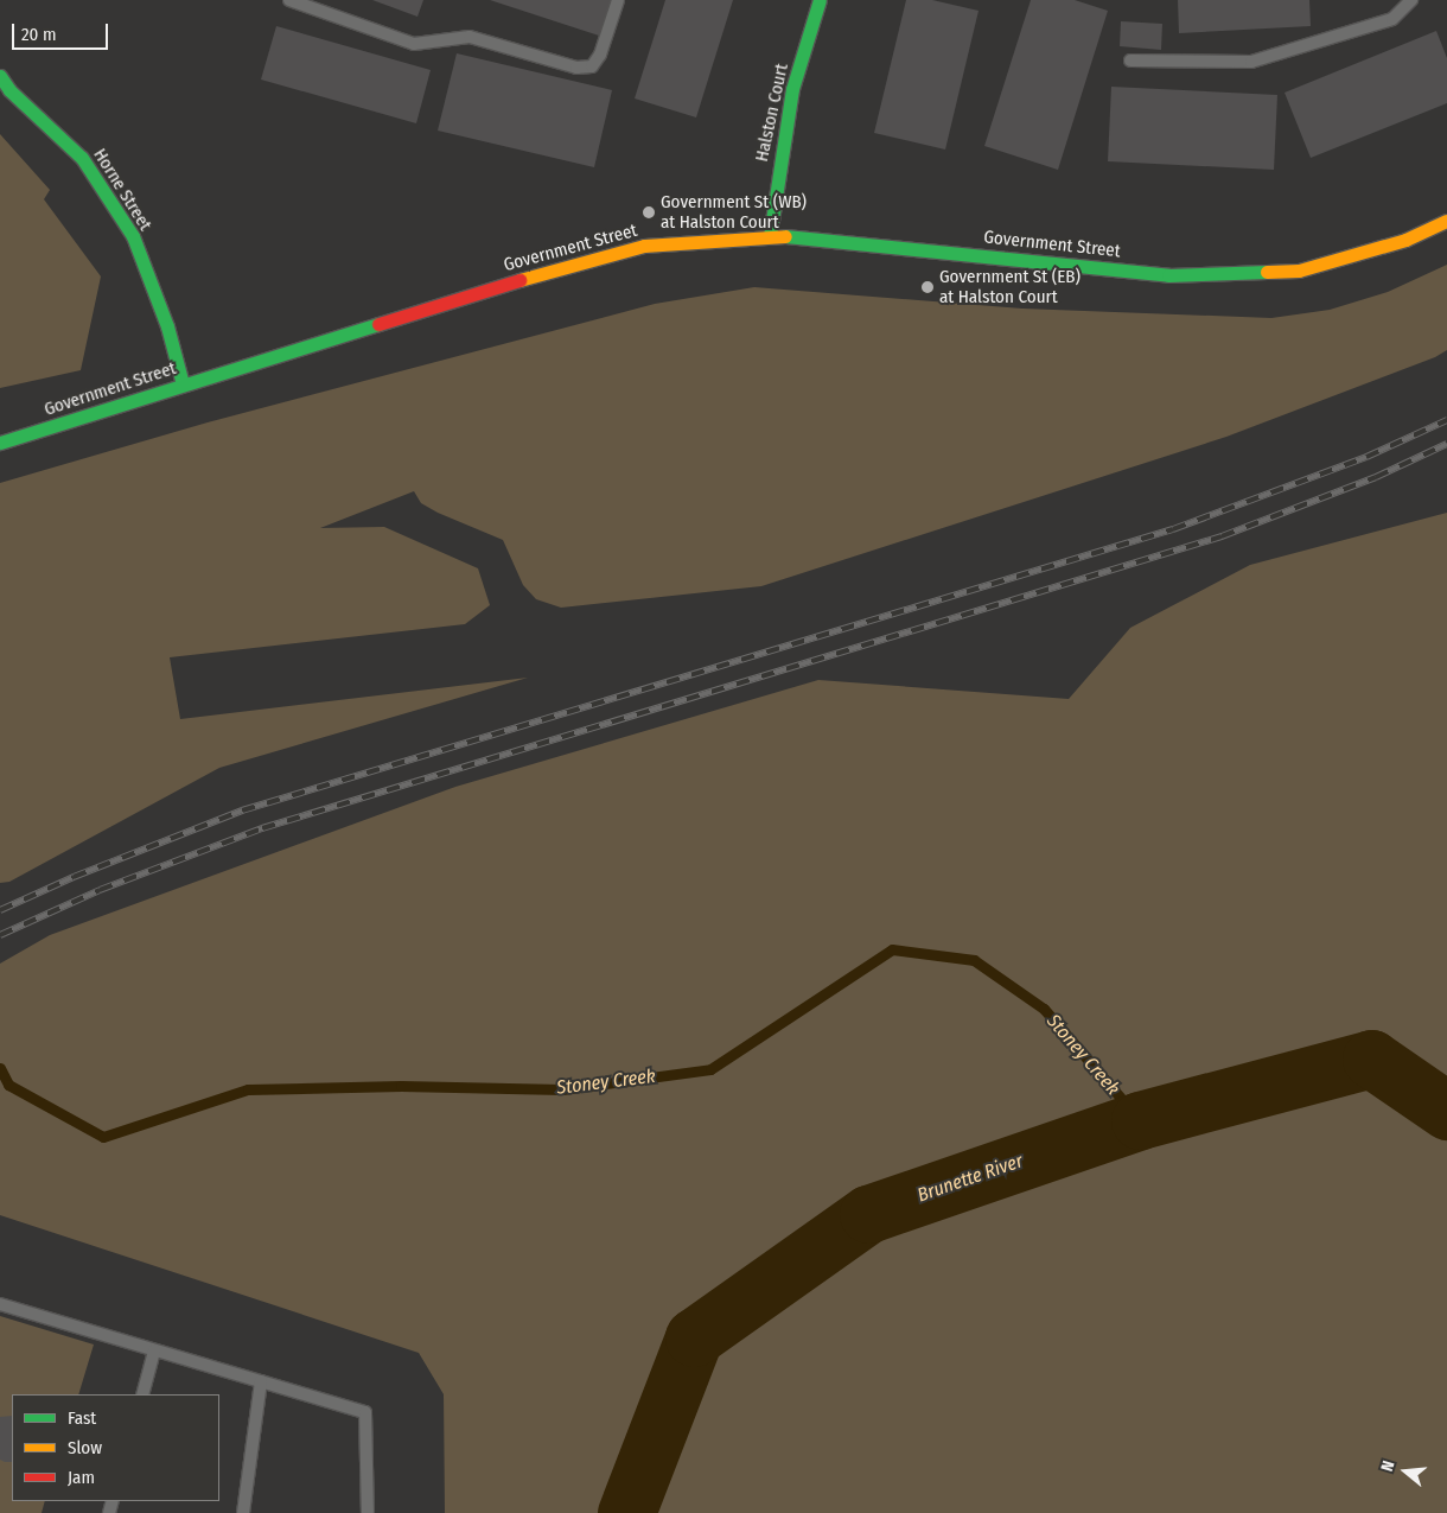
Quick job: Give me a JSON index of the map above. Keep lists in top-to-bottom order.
{
  "streets": {
    "street": ["Halston Court", "Horne Street", "Government Street"]
  },
  "crossings": [
    ["Halston Court", "Government Street"],
    ["Horne Street", "Government Street"]
  ],
  "water": ["Stoney Creek", "Brunette River"],
  "places": ["Government St (WB) at Halston Court", "Government St (EB) at Halston Court"],
  "legend": ["Fast", "Slow", "Jam"],
  "scale_bar": "20 m",
  "north": "left"
}
